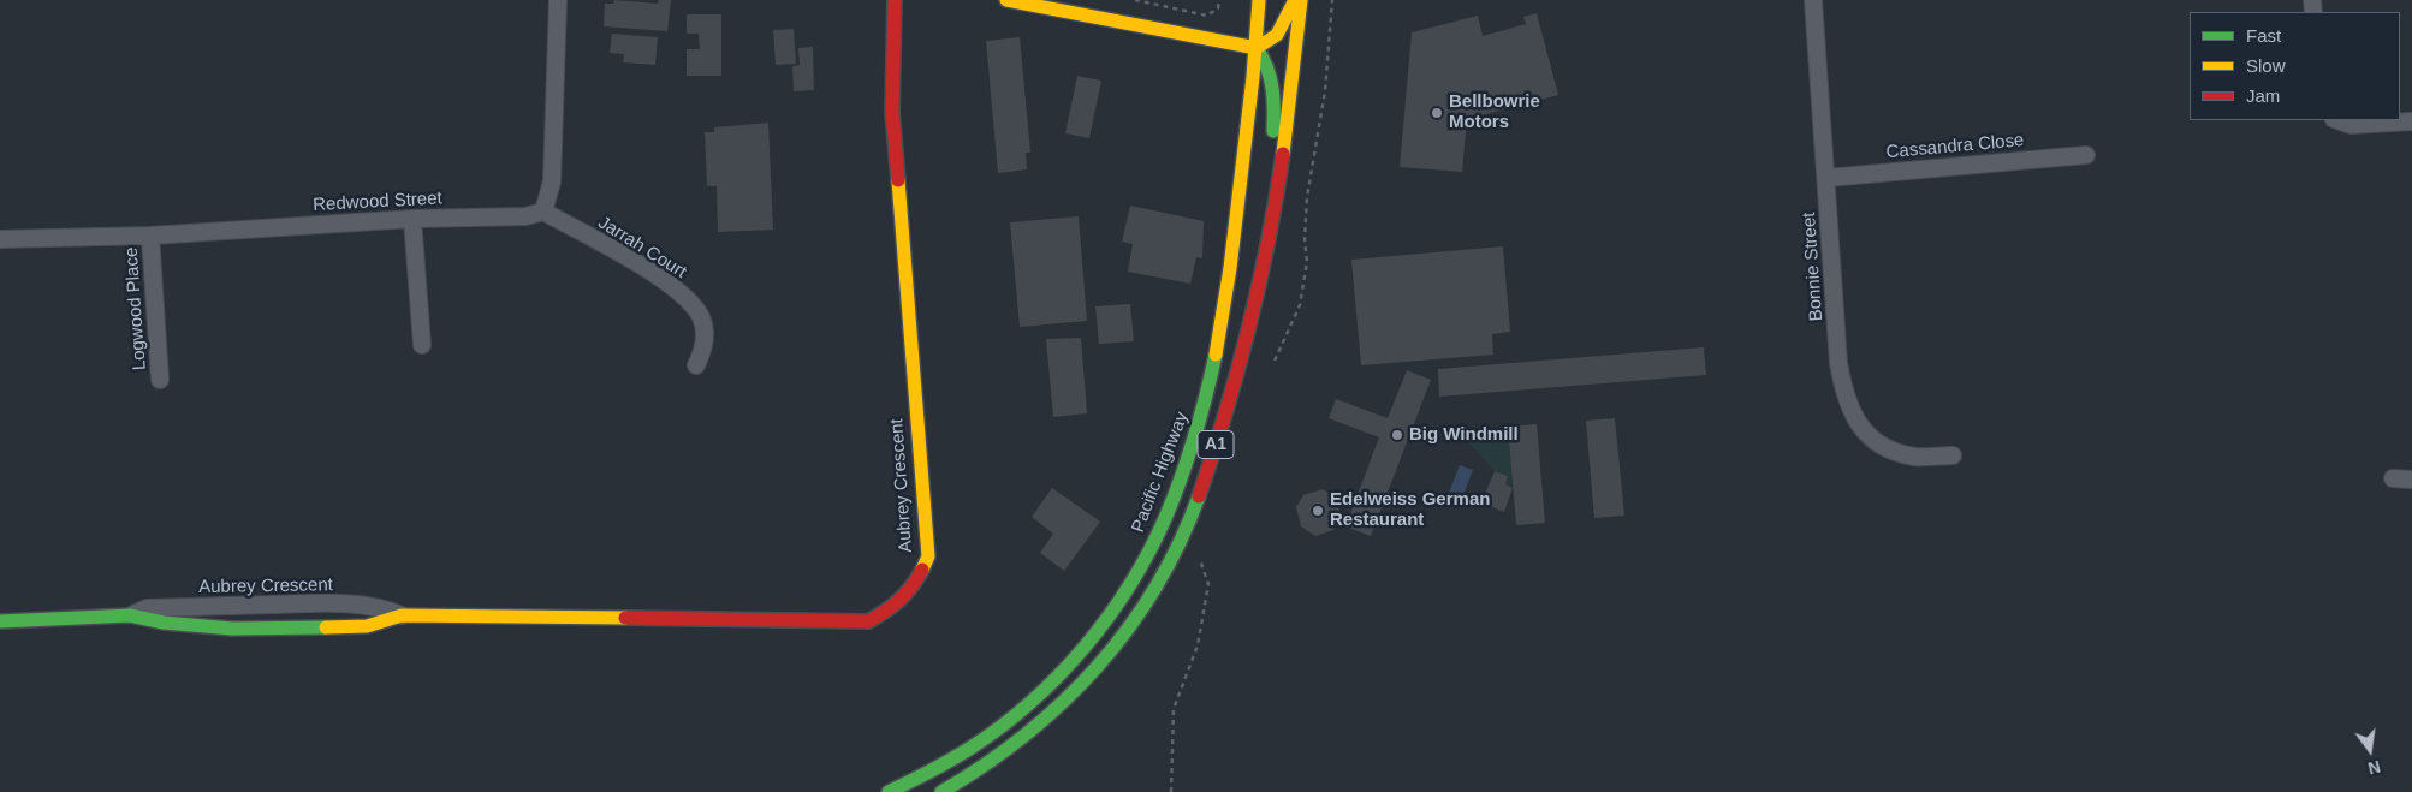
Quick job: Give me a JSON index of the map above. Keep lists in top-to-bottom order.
{
  "streets": {
    "main road": ["A1", "Pacific Highway", "Aubrey Crescent"],
    "street": [
      "Cassandra Close",
      "Redwood Street",
      "Jarrah Court",
      "Bonnie Street",
      "Logwood Place"
    ]
  },
  "crossings": [
    ["Cassandra Close", "Bonnie Street"],
    ["Redwood Street", "Jarrah Court"],
    ["Redwood Street", "Logwood Place"]
  ],
  "places": ["Bellbowrie Motors", "Big Windmill", "Edelweiss German Restaurant"],
  "legend": ["Fast", "Slow", "Jam"],
  "north": "bottom"
}
